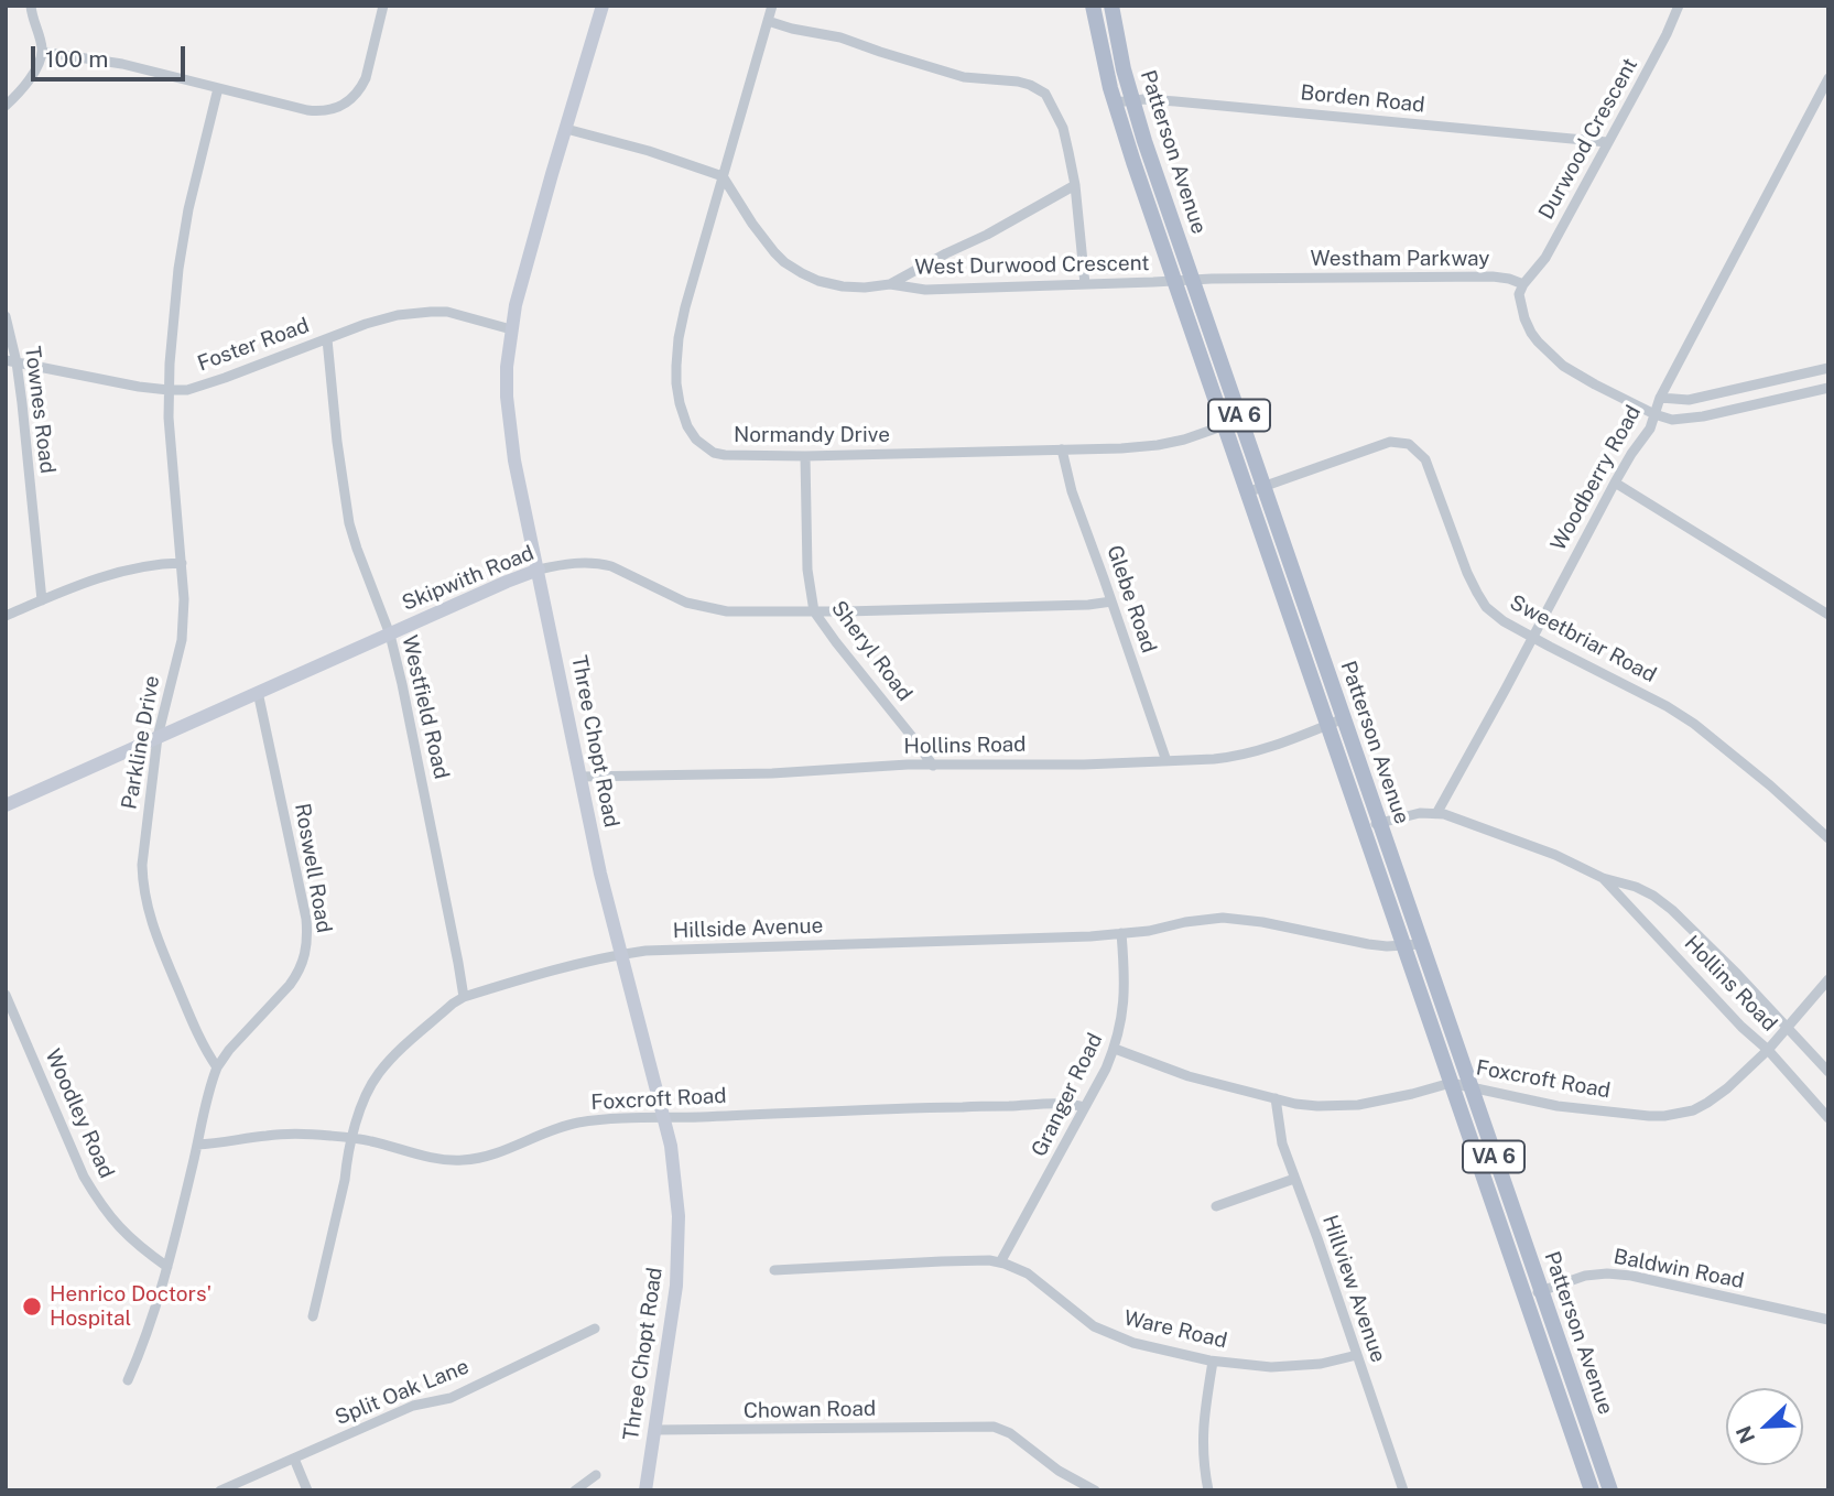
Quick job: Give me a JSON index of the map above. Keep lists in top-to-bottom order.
{
  "streets": {
    "main road": [
      "Patterson Avenue",
      "VA 6",
      "Skipwith Road",
      "Three Chopt Road"
    ],
    "street": [
      "Borden Road",
      "Durwood Crescent",
      "Westham Parkway",
      "West Durwood Crescent",
      "Foster Road",
      "Townes Road",
      "Normandy Drive",
      "Woodberry Road",
      "Glebe Road",
      "Sweetbriar Road",
      "Sheryl Road",
      "Westfield Road",
      "Parkline Drive",
      "Hollins Road",
      "Roswell Road",
      "Hillside Avenue",
      "Foxcroft Road",
      "Granger Road",
      "Woodley Road",
      "Baldwin Road",
      "Hillview Avenue",
      "Ware Road",
      "Split Oak Lane",
      "Chowan Road"
    ]
  },
  "crossings": [
    ["Borden Road", "Durwood Crescent"],
    ["Borden Road", "Patterson Avenue"],
    ["Durwood Crescent", "Westham Parkway"],
    ["Patterson Avenue", "Westham Parkway"],
    ["Patterson Avenue", "West Durwood Crescent"],
    ["Patterson Avenue", "Normandy Drive"],
    ["Patterson Avenue", "Sweetbriar Road"],
    ["Patterson Avenue", "Hollins Road"],
    ["Patterson Avenue", "Hillside Avenue"],
    ["Patterson Avenue", "Foxcroft Road"],
    ["Patterson Avenue", "Baldwin Road"],
    ["Westham Parkway", "West Durwood Crescent"],
    ["West Durwood Crescent", "Normandy Drive"],
    ["Foster Road", "Townes Road"],
    ["Foster Road", "Westfield Road"],
    ["Foster Road", "Three Chopt Road"],
    ["Foster Road", "Parkline Drive"],
    ["Normandy Drive", "Glebe Road"],
    ["Normandy Drive", "Sheryl Road"],
    ["Woodberry Road", "Sweetbriar Road"],
    ["Woodberry Road", "Hollins Road"],
    ["Skipwith Road", "Glebe Road"],
    ["Skipwith Road", "Sheryl Road"],
    ["Skipwith Road", "Westfield Road"],
    ["Skipwith Road", "Three Chopt Road"],
    ["Skipwith Road", "Parkline Drive"],
    ["Skipwith Road", "Roswell Road"],
    ["Glebe Road", "Hollins Road"],
    ["Sheryl Road", "Hollins Road"],
    ["Westfield Road", "Hillside Avenue"],
    ["Three Chopt Road", "Hollins Road"],
    ["Three Chopt Road", "Hillside Avenue"],
    ["Three Chopt Road", "Foxcroft Road"],
    ["Three Chopt Road", "Chowan Road"],
    ["Parkline Drive", "Roswell Road"],
    ["Hollins Road", "Foxcroft Road"],
    ["Hillside Avenue", "Foxcroft Road"],
    ["Hillside Avenue", "Granger Road"],
    ["Foxcroft Road", "Granger Road"],
    ["Foxcroft Road", "Hillview Avenue"],
    ["Granger Road", "Ware Road"],
    ["Hillview Avenue", "Ware Road"]
  ],
  "places": ["Henrico Doctors' Hospital"],
  "scale_bar": "100 m",
  "north": "bottom left"
}
